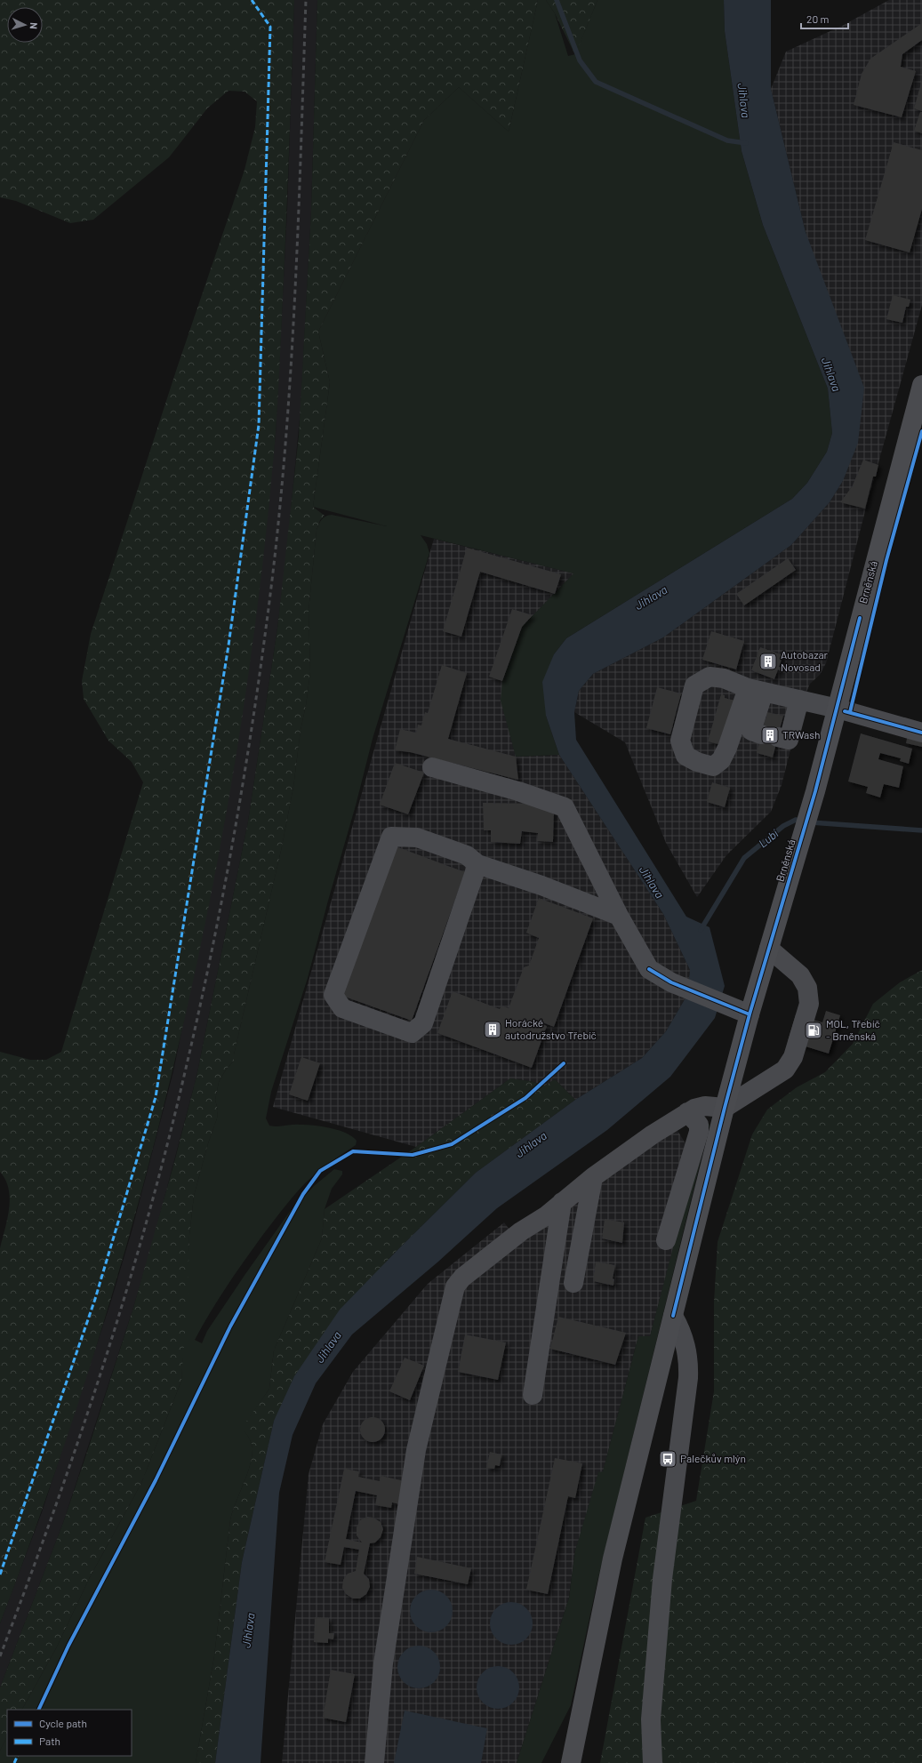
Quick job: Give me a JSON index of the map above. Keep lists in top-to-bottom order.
{
  "streets": {
    "main road": ["Brněnská"]
  },
  "water": ["Jihlava", "Lubí"],
  "places": {
    "building": ["Autobazar Novosad", "TRWash", "Horácké autodružstvo Třebíč"],
    "fuel station": ["MOL, Třebíč - Brněnská"],
    "bus stop": ["Palečkův mlýn"]
  },
  "legend": ["Cycle path", "Path"],
  "scale_bar": "20 m",
  "north": "right"
}
